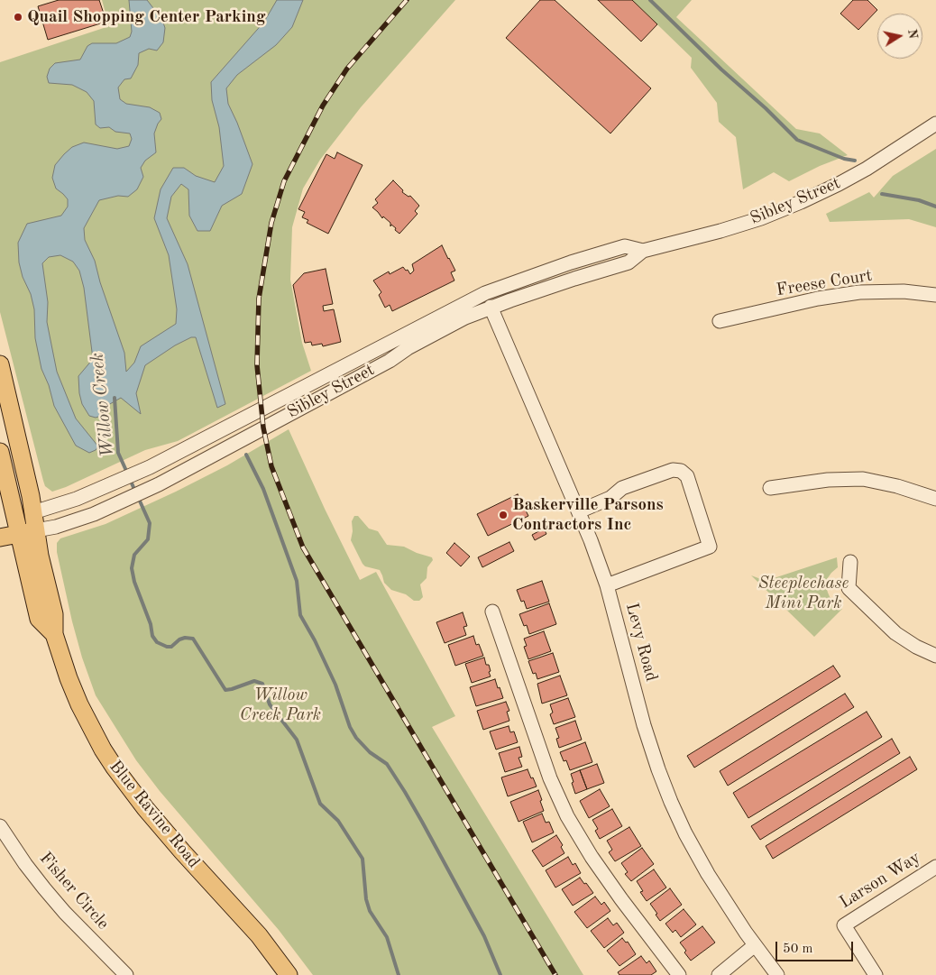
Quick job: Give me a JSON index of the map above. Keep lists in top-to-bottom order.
{
  "streets": {
    "main road": ["Sibley Street", "Blue Ravine Road"],
    "street": [
      "Freese Court",
      "Levy Road",
      "Larson Way",
      "Fisher Circle"
    ]
  },
  "crossings": [
    ["Sibley Street", "Levy Road"],
    ["Sibley Street", "Blue Ravine Road"]
  ],
  "water": ["Willow Creek"],
  "parks": ["Steeplechase Mini Park", "Willow Creek Park"],
  "places": ["Quail Shopping Center Parking", "Baskerville Parsons Contractors Inc"],
  "scale_bar": "50 m",
  "north": "right"
}
